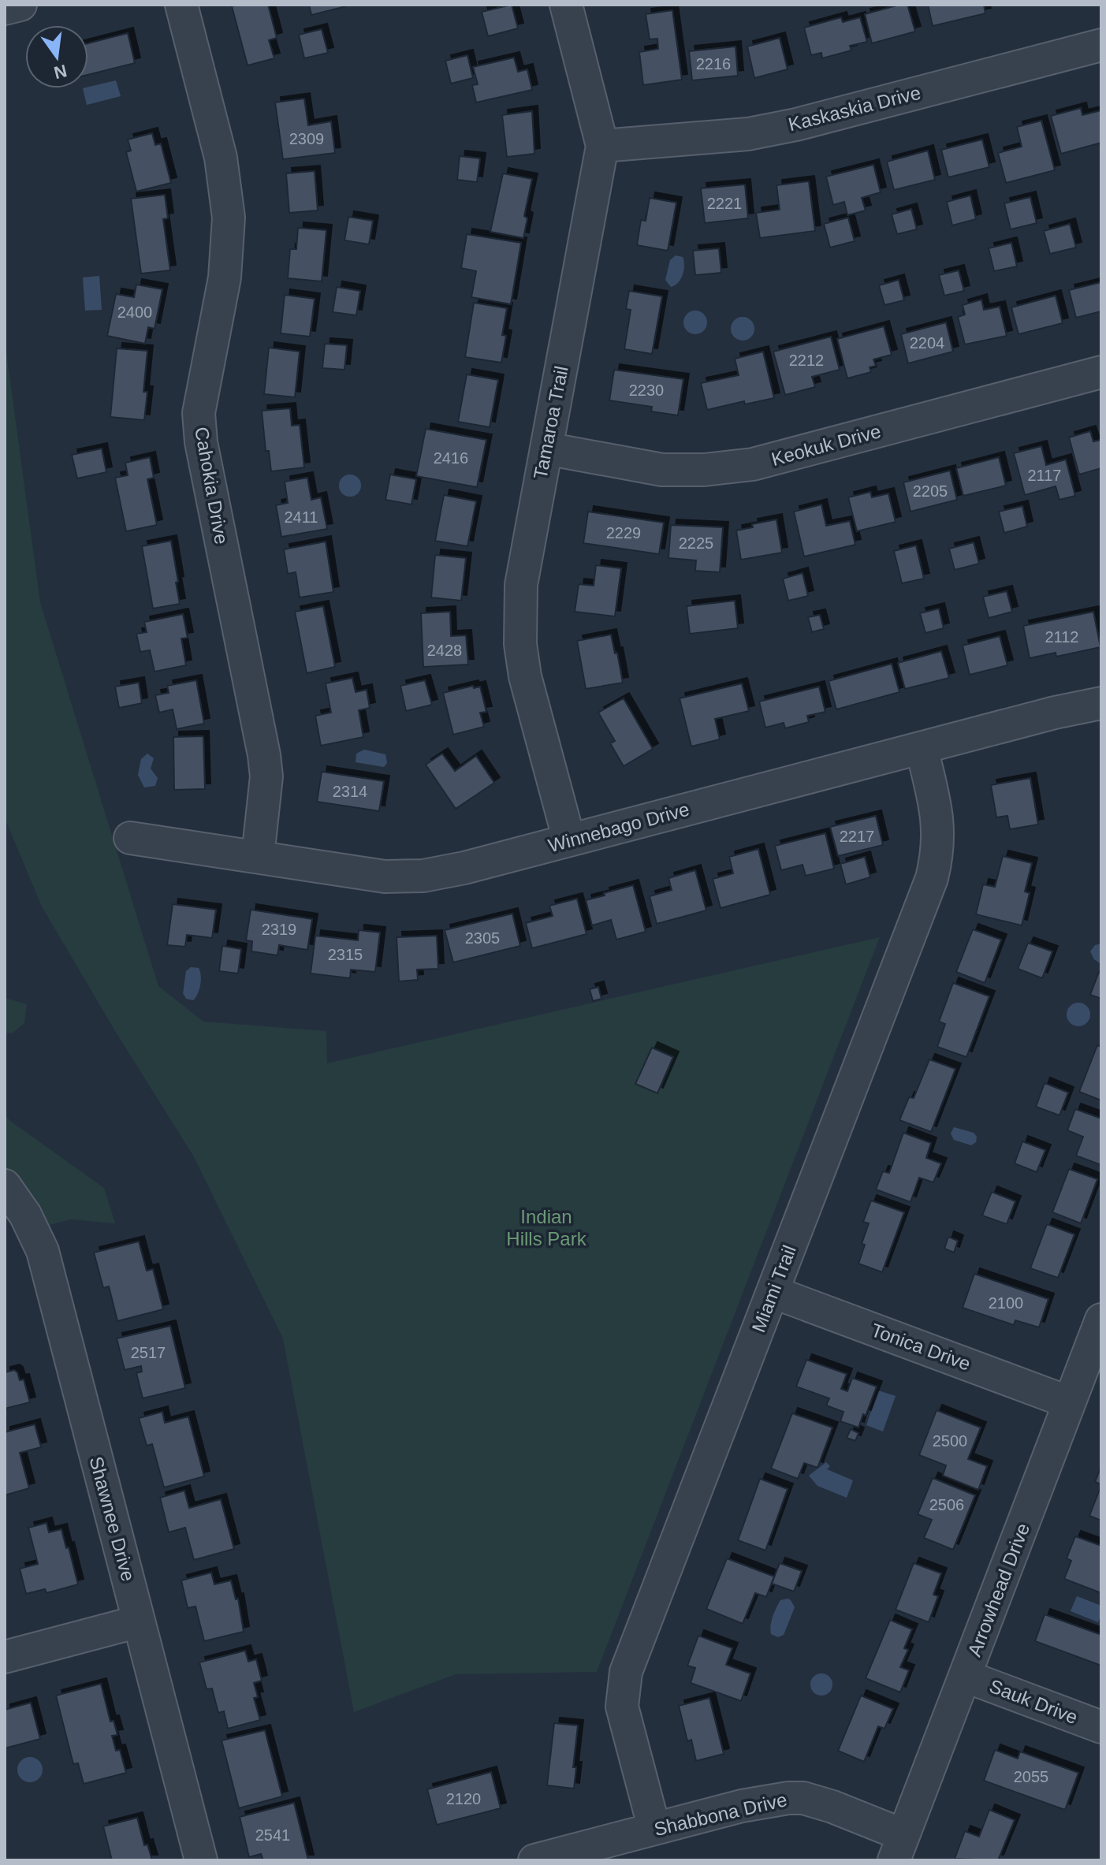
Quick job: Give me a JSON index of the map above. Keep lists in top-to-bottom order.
{
  "streets": {
    "street": [
      "Kaskaskia Drive",
      "Tamaroa Trail",
      "Keokuk Drive",
      "Cahokia Drive",
      "Winnebago Drive",
      "Miami Trail",
      "Tonica Drive",
      "Shawnee Drive",
      "Arrowhead Drive",
      "Sauk Drive",
      "Shabbona Drive"
    ]
  },
  "crossings": [
    ["Kaskaskia Drive", "Tamaroa Trail"],
    ["Tamaroa Trail", "Keokuk Drive"],
    ["Tamaroa Trail", "Winnebago Drive"],
    ["Cahokia Drive", "Winnebago Drive"],
    ["Winnebago Drive", "Miami Trail"],
    ["Miami Trail", "Tonica Drive"],
    ["Miami Trail", "Shabbona Drive"],
    ["Tonica Drive", "Arrowhead Drive"],
    ["Arrowhead Drive", "Sauk Drive"],
    ["Arrowhead Drive", "Shabbona Drive"]
  ],
  "parks": ["Indian Hills Park"],
  "house_numbers": [
    "2216",
    "2309",
    "2221",
    "2400",
    "2204",
    "2212",
    "2230",
    "2416",
    "2117",
    "2205",
    "2411",
    "2229",
    "2225",
    "2112",
    "2428",
    "2314",
    "2217",
    "2319",
    "2305",
    "2315",
    "2100",
    "2517",
    "2500",
    "2506",
    "2055",
    "2120",
    "2541"
  ],
  "north": "bottom"
}
